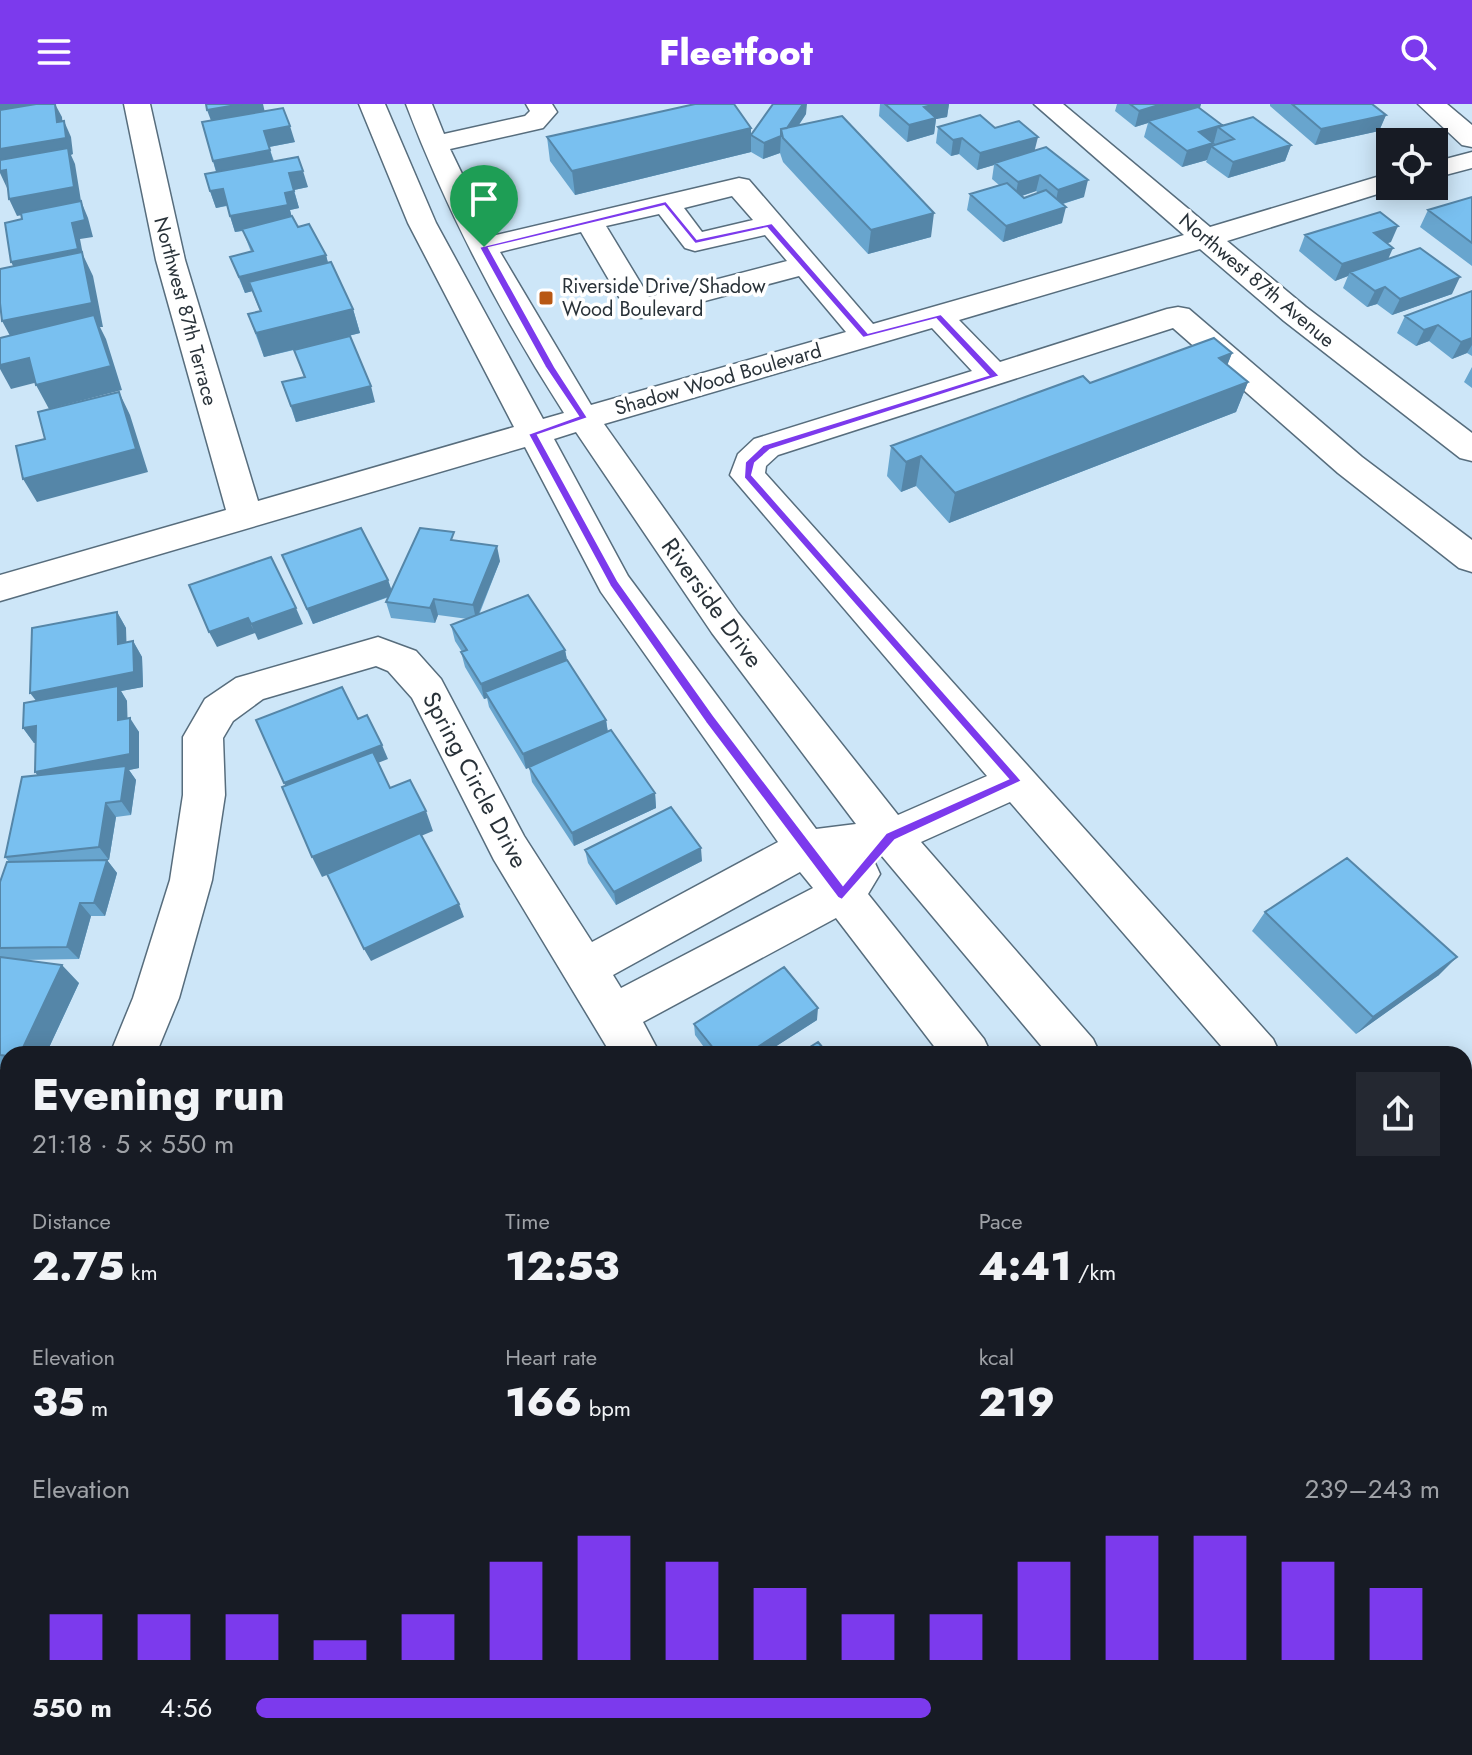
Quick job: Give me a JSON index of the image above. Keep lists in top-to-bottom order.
{
  "streets": {
    "street": [
      "Northwest 87th Avenue",
      "Northwest 87th Terrace",
      "Shadow Wood Boulevard",
      "Riverside Drive",
      "Spring Circle Drive"
    ]
  },
  "crossings": [
    ["Northwest 87th Avenue", "Shadow Wood Boulevard"],
    ["Northwest 87th Terrace", "Shadow Wood Boulevard"],
    ["Shadow Wood Boulevard", "Riverside Drive"]
  ],
  "places": {
    "transit": ["Riverside Drive/Shadow Wood Boulevard"]
  },
  "page": {
    "header": "Fleetfoot",
    "heading": ["Evening run", "21:18 · 5 × 550 m"],
    "stats": [
      ["Distance", "2.75 km"],
      ["Time", "12:53"],
      ["Pace", "4:41 /km"],
      ["Elevation", "35 m"],
      ["Heart rate", "166 bpm"],
      ["kcal", "219"]
    ],
    "chart": ["Elevation", "239–243 m"],
    "list": [
      {
        "name": "550 m",
        "note": "4:56"
      }
    ]
  }
}
